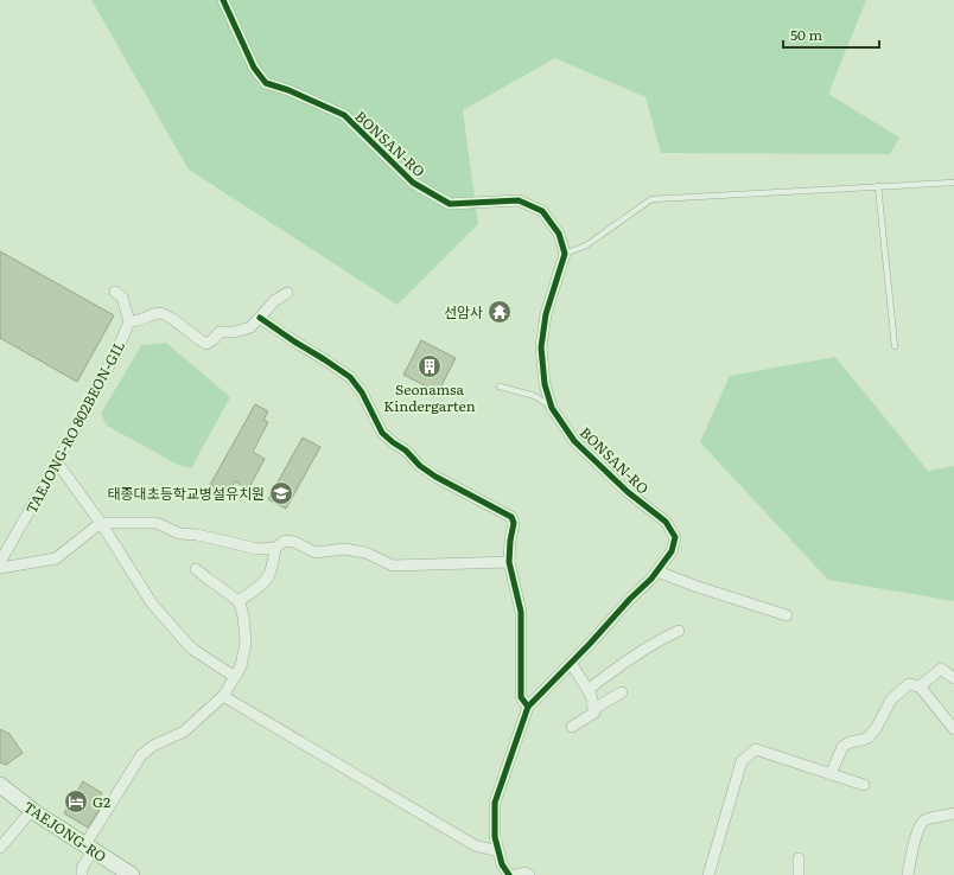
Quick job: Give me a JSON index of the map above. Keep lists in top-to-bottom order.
{
  "streets": {
    "main road": ["TAEJONG-RO"],
    "street": ["BONSAN-RO", "TAEJONG-RO 802BEON-GIL"]
  },
  "places": {
    "temple": ["선암사"],
    "building": ["Seonamsa Kindergarten"],
    "school or university": ["태종대초등학교병설유치원"],
    "hotel": ["G2"]
  },
  "scale_bar": "50 m"
}
